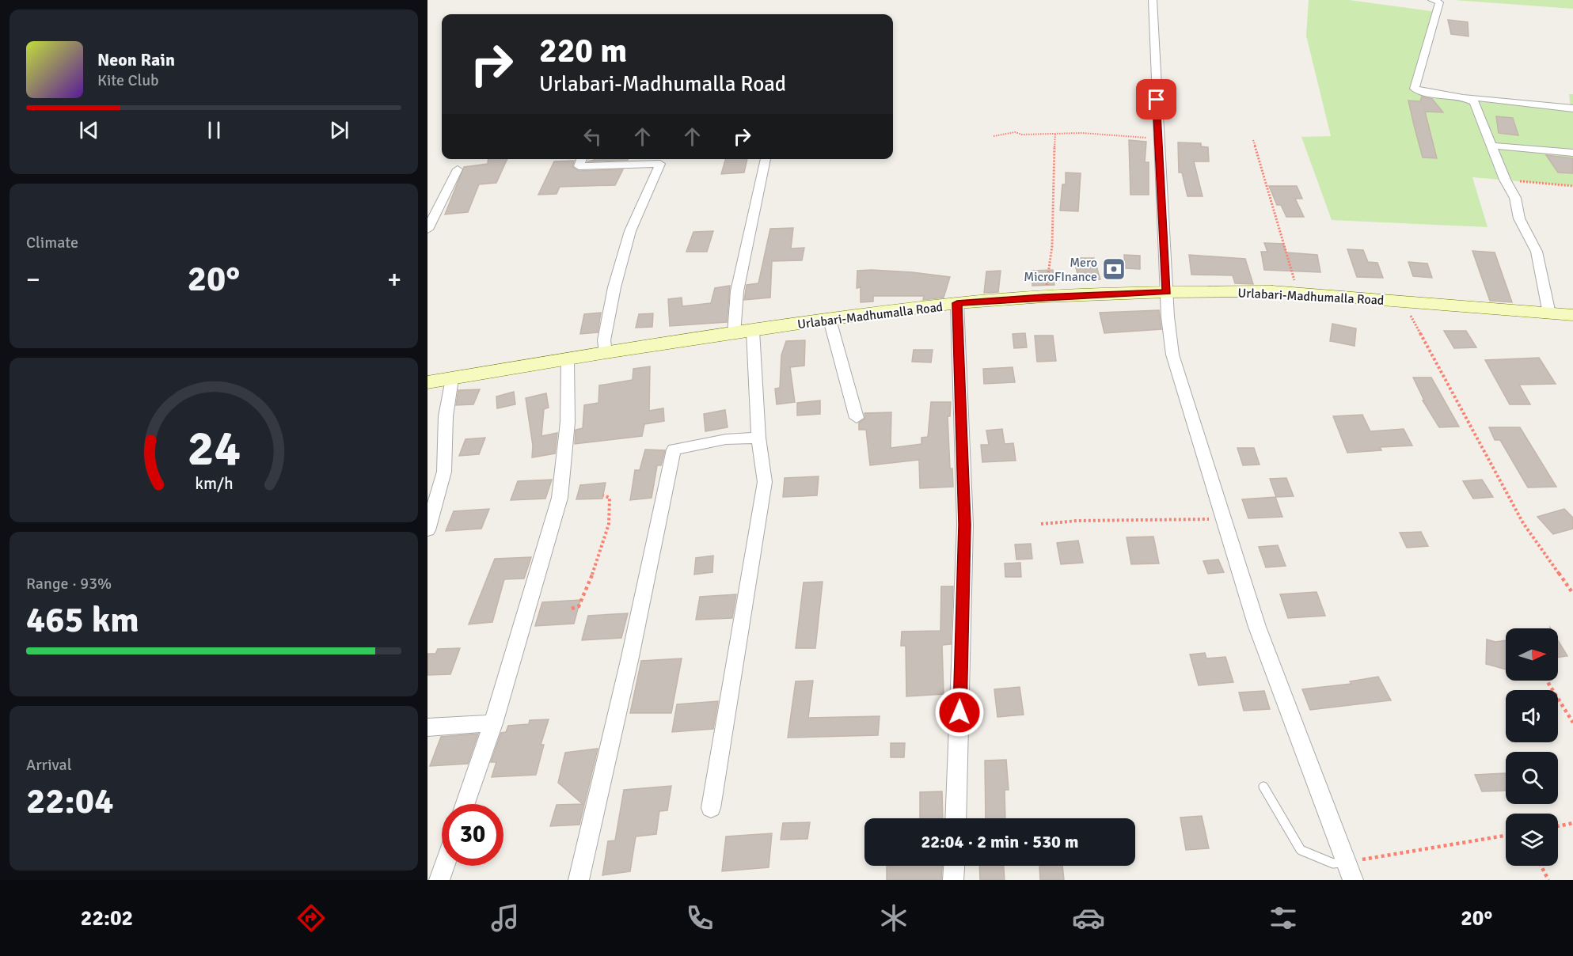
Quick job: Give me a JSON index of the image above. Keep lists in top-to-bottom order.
{
  "streets": {
    "main road": ["Urlabari-Madhumalla Road"]
  },
  "places": {
    "bank": ["Mero MicroFInance"]
  },
  "north": "right",
  "page": {
    "turn": ["220 m", "Urlabari-Madhumalla Road"],
    "song": ["Neon Rain", "Kite Club"],
    "tile": [
      "Climate",
      ["Range · 93%", "465 km"],
      ["Arrival", "22:04"]
    ],
    "heat": ["−", "20°", "+"],
    "limit": "30",
    "trip": "22:04 · 2 min · 530 m",
    "tabs": ["22:02", "20°"],
    "gauge": ["24", "km/h"]
  }
}
